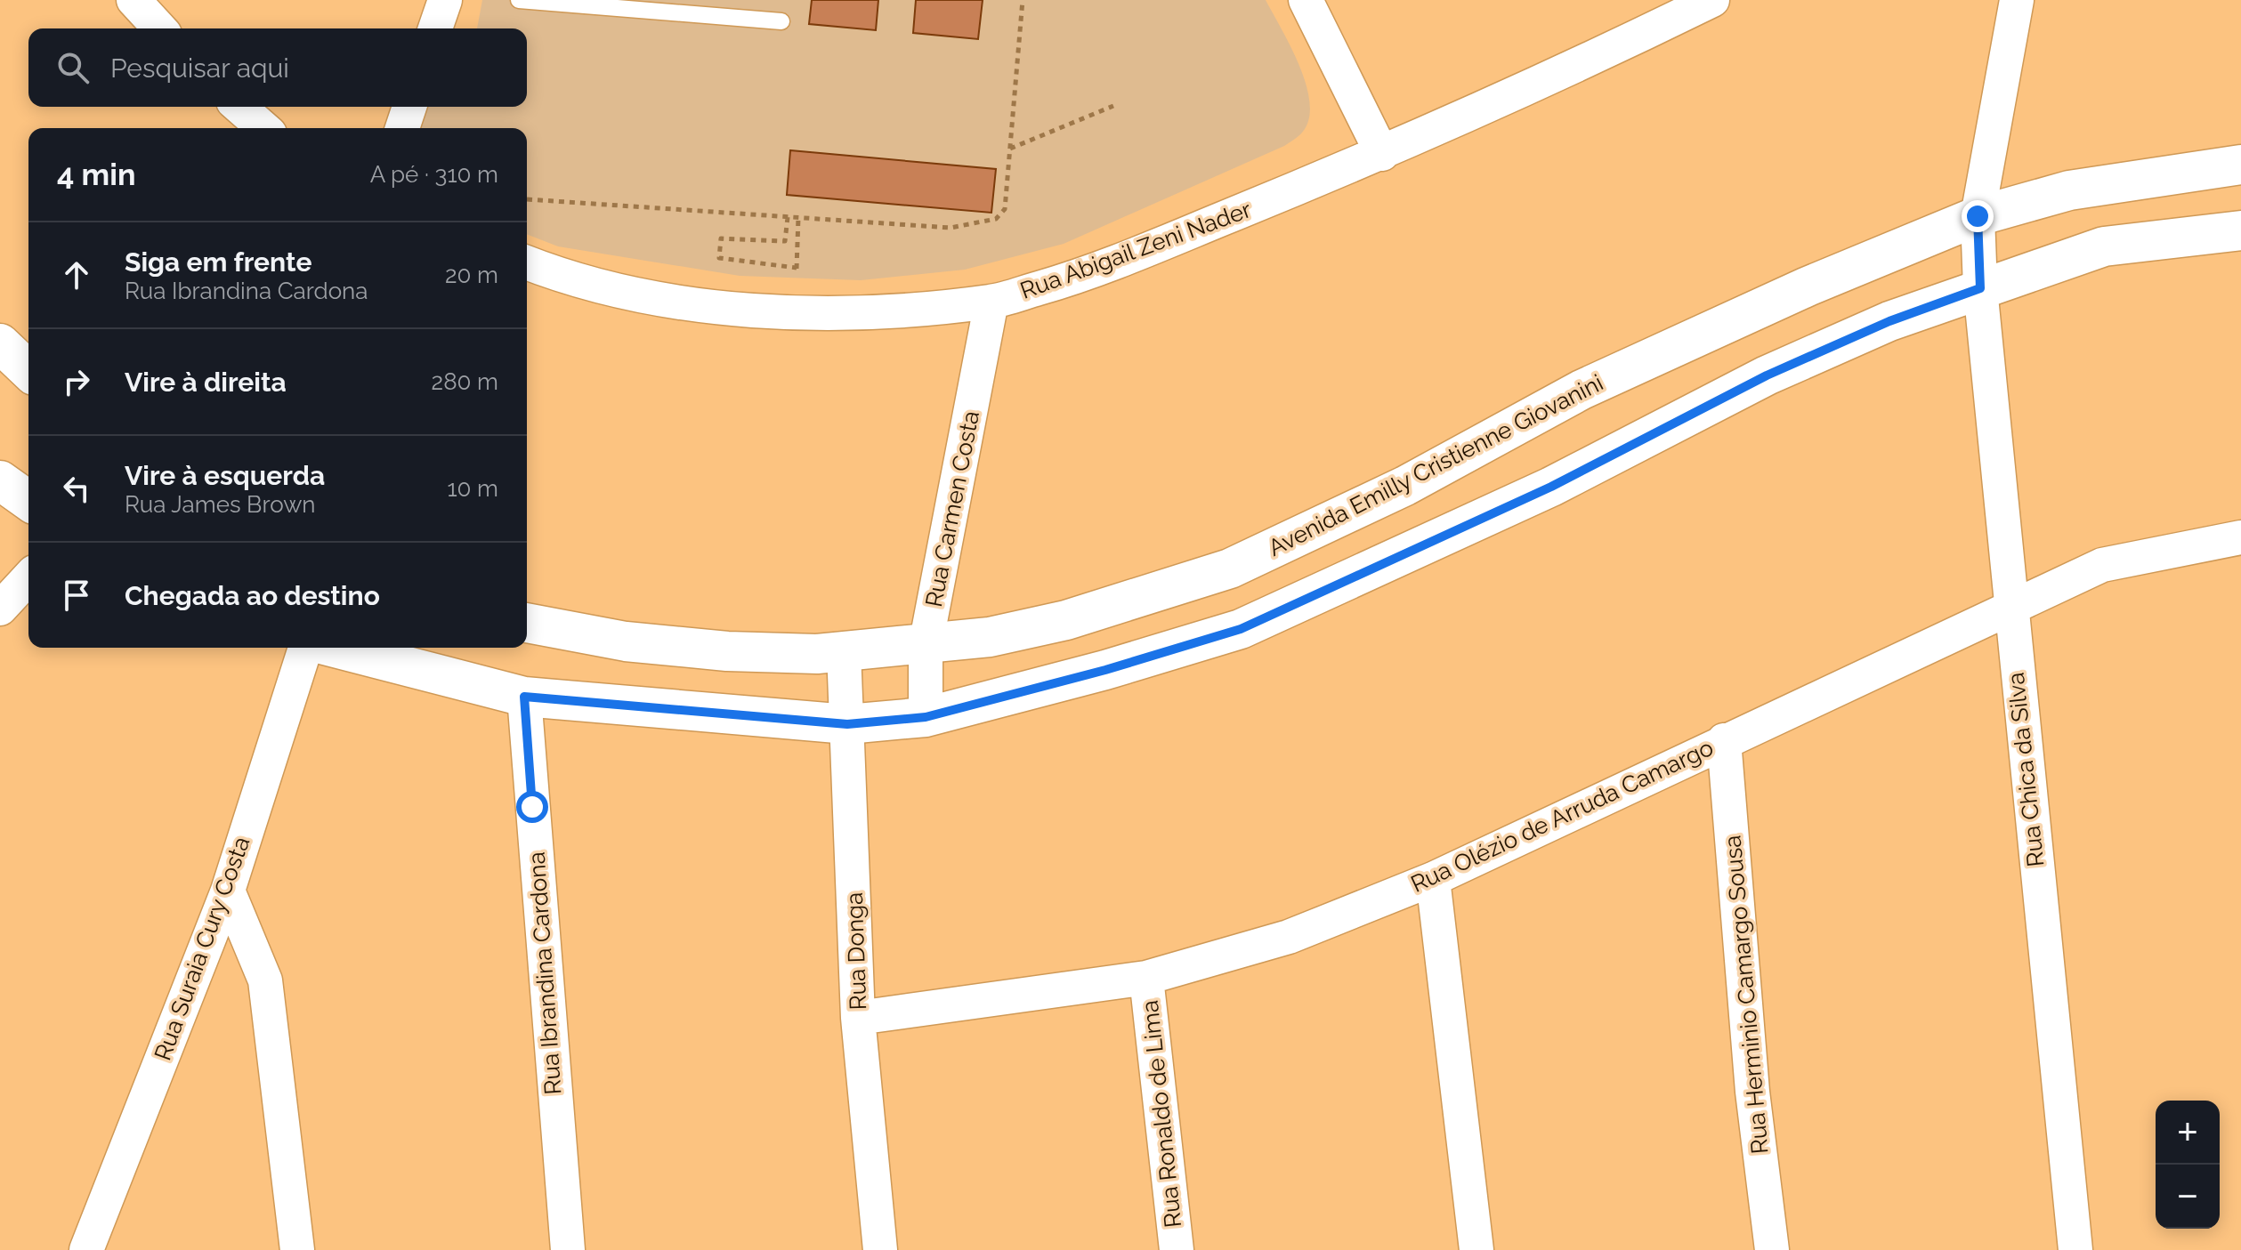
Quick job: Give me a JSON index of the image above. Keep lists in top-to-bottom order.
{
  "streets": {
    "main road": ["Avenida Emilly Cristienne Giovanini"],
    "street": [
      "Rua Abigail Zeni Nader",
      "Rua Carmen Costa",
      "Rua Chica da Silva",
      "Rua Olézio de Arruda Camargo",
      "Rua Suraia Cury Costa",
      "Rua Donga",
      "Rua Ibrandina Cardona",
      "Rua Herminio Camargo Sousa",
      "Rua Ronaldo de Lima"
    ]
  },
  "crossings": [
    ["Rua Abigail Zeni Nader", "Rua Carmen Costa"],
    ["Avenida Emilly Cristienne Giovanini", "Rua Carmen Costa"],
    ["Avenida Emilly Cristienne Giovanini", "Rua Chica da Silva"],
    ["Avenida Emilly Cristienne Giovanini", "Rua Donga"],
    ["Rua Chica da Silva", "Rua Olézio de Arruda Camargo"],
    ["Rua Olézio de Arruda Camargo", "Rua Donga"],
    ["Rua Olézio de Arruda Camargo", "Rua Herminio Camargo Sousa"],
    ["Rua Olézio de Arruda Camargo", "Rua Ronaldo de Lima"]
  ],
  "page": {
    "search": "Pesquisar aqui",
    "heading": ["4 min", "A pé · 310 m"],
    "list": [
      ["Siga em frente", "Rua Ibrandina Cardona", "20 m"],
      ["Vire à direita", "280 m"],
      ["Vire à esquerda", "Rua James Brown", "10 m"],
      "Chegada ao destino"
    ],
    "map_buttons": ["+", "−"]
  }
}
